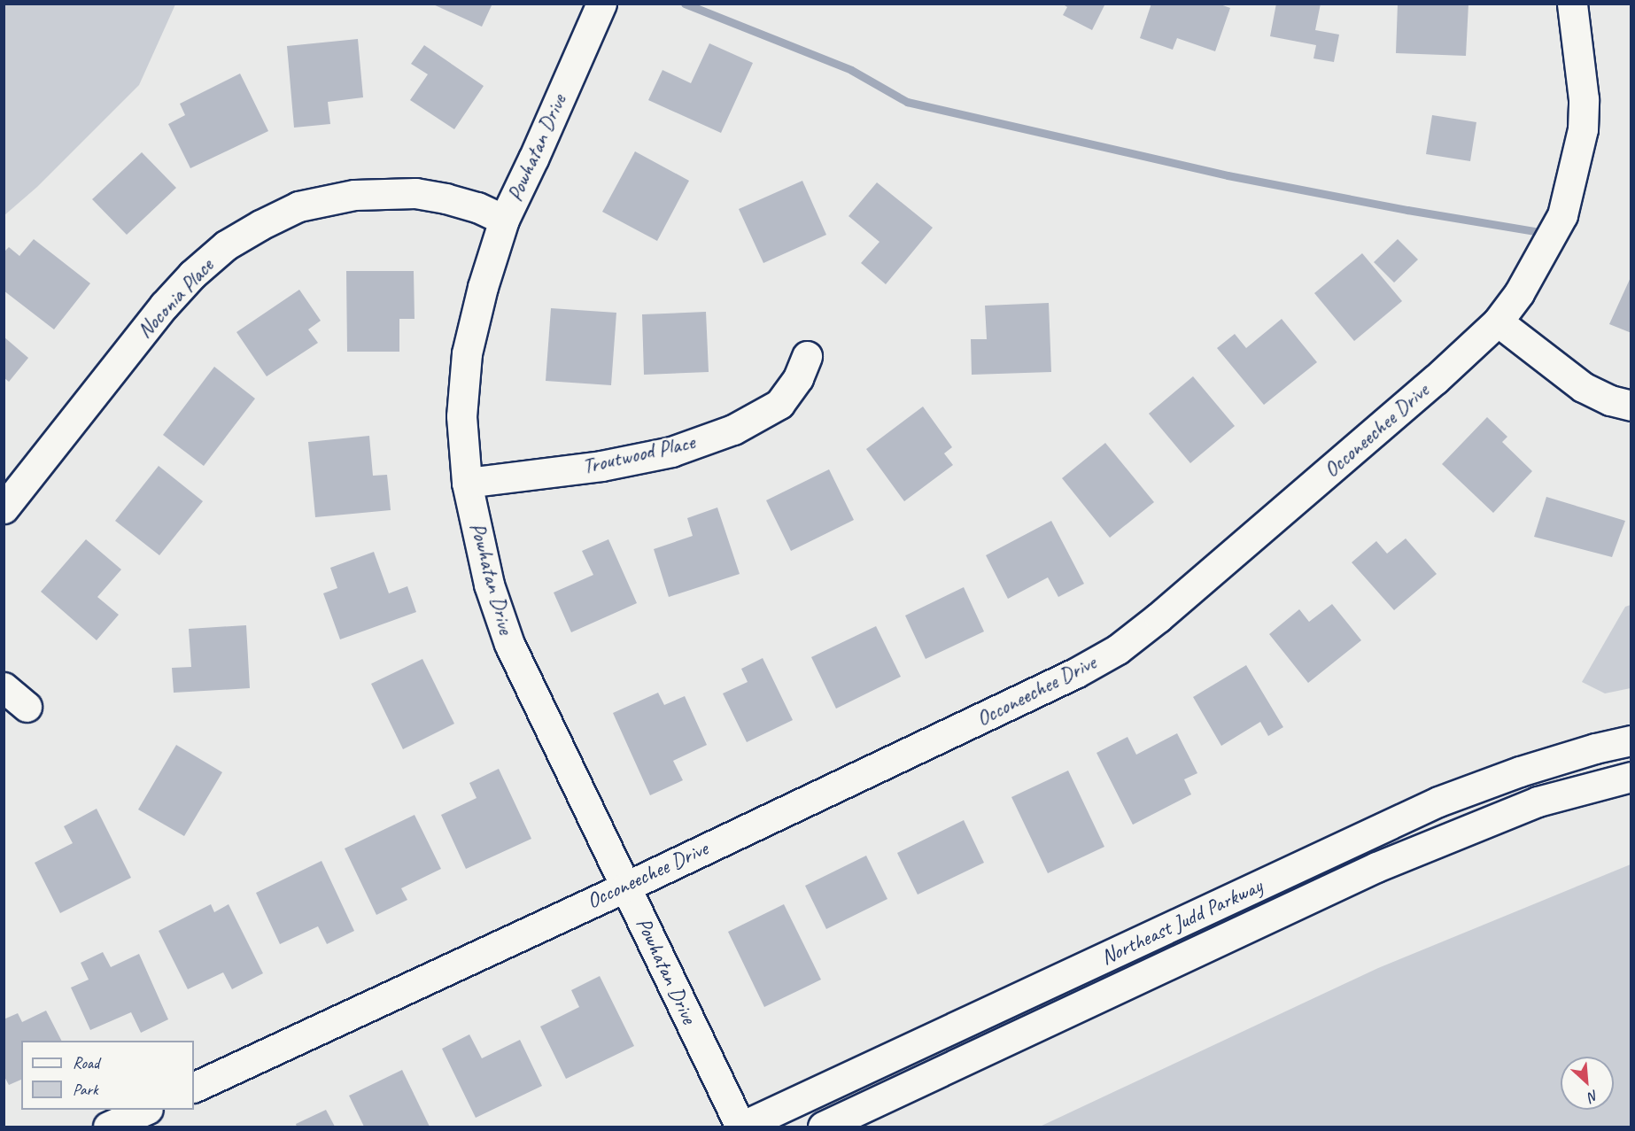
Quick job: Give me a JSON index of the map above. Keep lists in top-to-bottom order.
{
  "streets": {
    "main road": [
      "Powhatan Drive",
      "Noconia Place",
      "Occoneechee Drive",
      "Troutwood Place",
      "Northeast Judd Parkway"
    ]
  },
  "crossings": [
    ["Powhatan Drive", "Noconia Place"],
    ["Powhatan Drive", "Occoneechee Drive"],
    ["Powhatan Drive", "Troutwood Place"],
    ["Powhatan Drive", "Northeast Judd Parkway"]
  ],
  "legend": ["Road", "Park"],
  "north": "bottom right"
}
